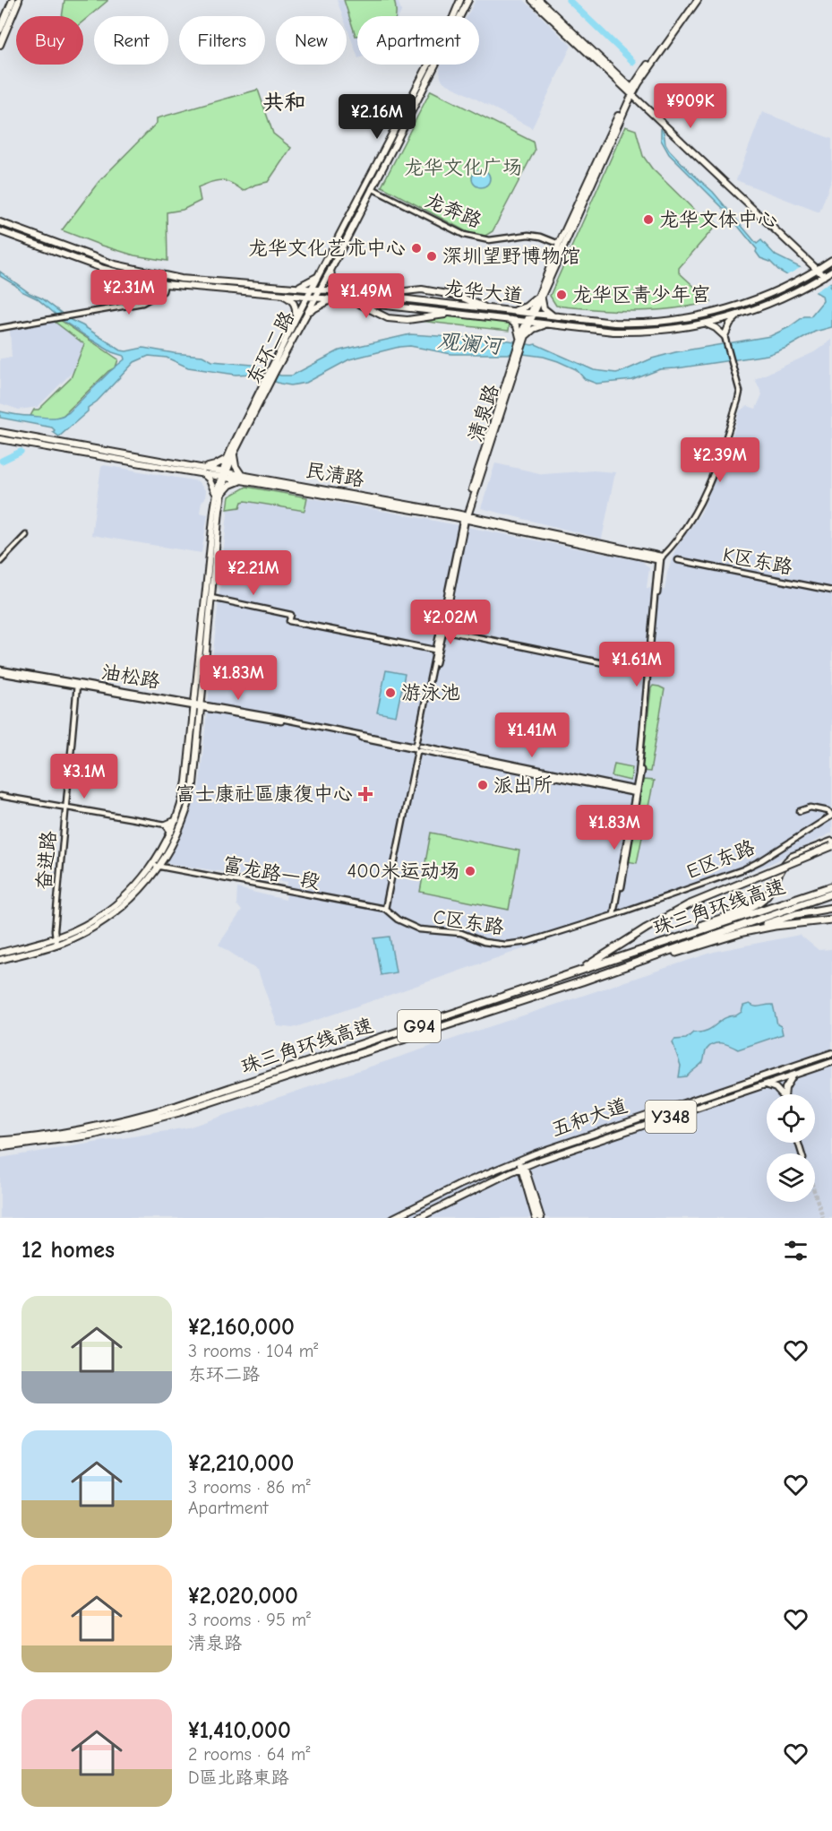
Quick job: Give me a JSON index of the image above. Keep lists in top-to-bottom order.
{
  "streets": {
    "highway": ["珠三角环线高速", "G94"],
    "main road": [
      "龙华大道",
      "东环二路",
      "清泉路",
      "民清路",
      "Y348",
      "五和大道"
    ],
    "street": [
      "龙奔路",
      "K区东路",
      "油松路",
      "E区东路",
      "奋进路",
      "富龙路一段",
      "C区东路"
    ]
  },
  "crossings": [
    ["龙奔路", "东环二路"],
    ["龙奔路", "清泉路"],
    ["龙华大道", "东环二路"],
    ["龙华大道", "清泉路"],
    ["东环二路", "民清路"],
    ["东环二路", "油松路"],
    ["清泉路", "民清路"],
    ["清泉路", "油松路"],
    ["清泉路", "富龙路一段"],
    ["清泉路", "C区东路"],
    ["油松路", "奋进路"],
    ["E区东路", "C区东路"],
    ["富龙路一段", "C区东路"]
  ],
  "districts": ["共和"],
  "water": ["观澜河"],
  "parks": ["龙华文化广场"],
  "places": {
    "other": [
      "龙华文体中心",
      "龙华文化艺术中心",
      "深圳望野博物馆",
      "龙华区青少年宫",
      "游泳池",
      "派出所",
      "400米运动场"
    ],
    "health": ["富士康社區康復中心"]
  },
  "page": {
    "chip": [
      "Buy",
      "Rent",
      "Filters",
      "New",
      "Apartment"
    ],
    "price": [
      "¥909K",
      "¥2.16M",
      "¥2.31M",
      "¥1.49M",
      "¥2.39M",
      "¥2.21M",
      "¥2.02M",
      "¥1.61M",
      "¥1.83M",
      "¥1.41M",
      "¥3.1M",
      "¥1.83M"
    ],
    "heading": "12 homes",
    "list": [
      {
        "name": "¥2,160,000",
        "note": "3 rooms · 104 m² · 东环二路"
      },
      {
        "name": "¥2,210,000",
        "note": "3 rooms · 86 m² · Apartment"
      },
      {
        "name": "¥2,020,000",
        "note": "3 rooms · 95 m² · 清泉路"
      },
      {
        "name": "¥1,410,000",
        "note": "2 rooms · 64 m² · D區北路東路"
      }
    ]
  }
}
